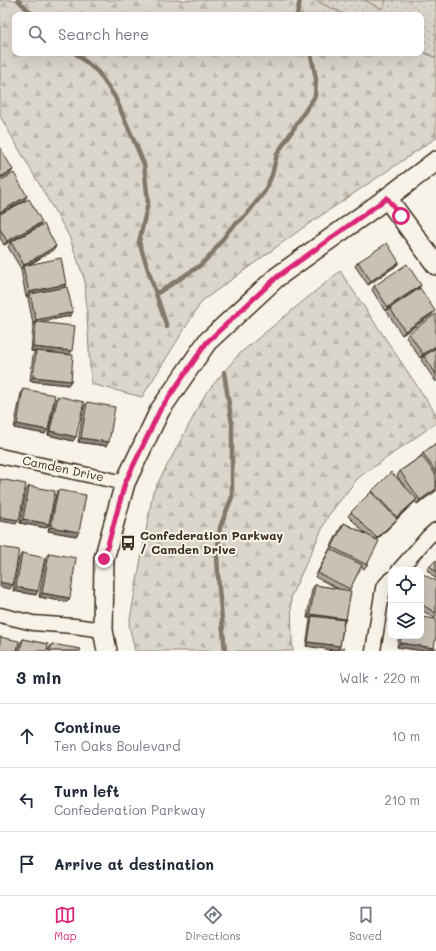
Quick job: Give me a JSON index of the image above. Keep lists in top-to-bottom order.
{
  "streets": {
    "street": ["Camden Drive"]
  },
  "places": {
    "bus stop": ["Confederation Parkway / Camden Drive"]
  },
  "page": {
    "search": "Search here",
    "heading": ["3 min", "Walk · 220 m"],
    "list": [
      ["Continue", "Ten Oaks Boulevard", "10 m"],
      ["Turn left", "Confederation Parkway", "210 m"],
      "Arrive at destination"
    ],
    "nav": ["Map", "Directions", "Saved"]
  }
}
